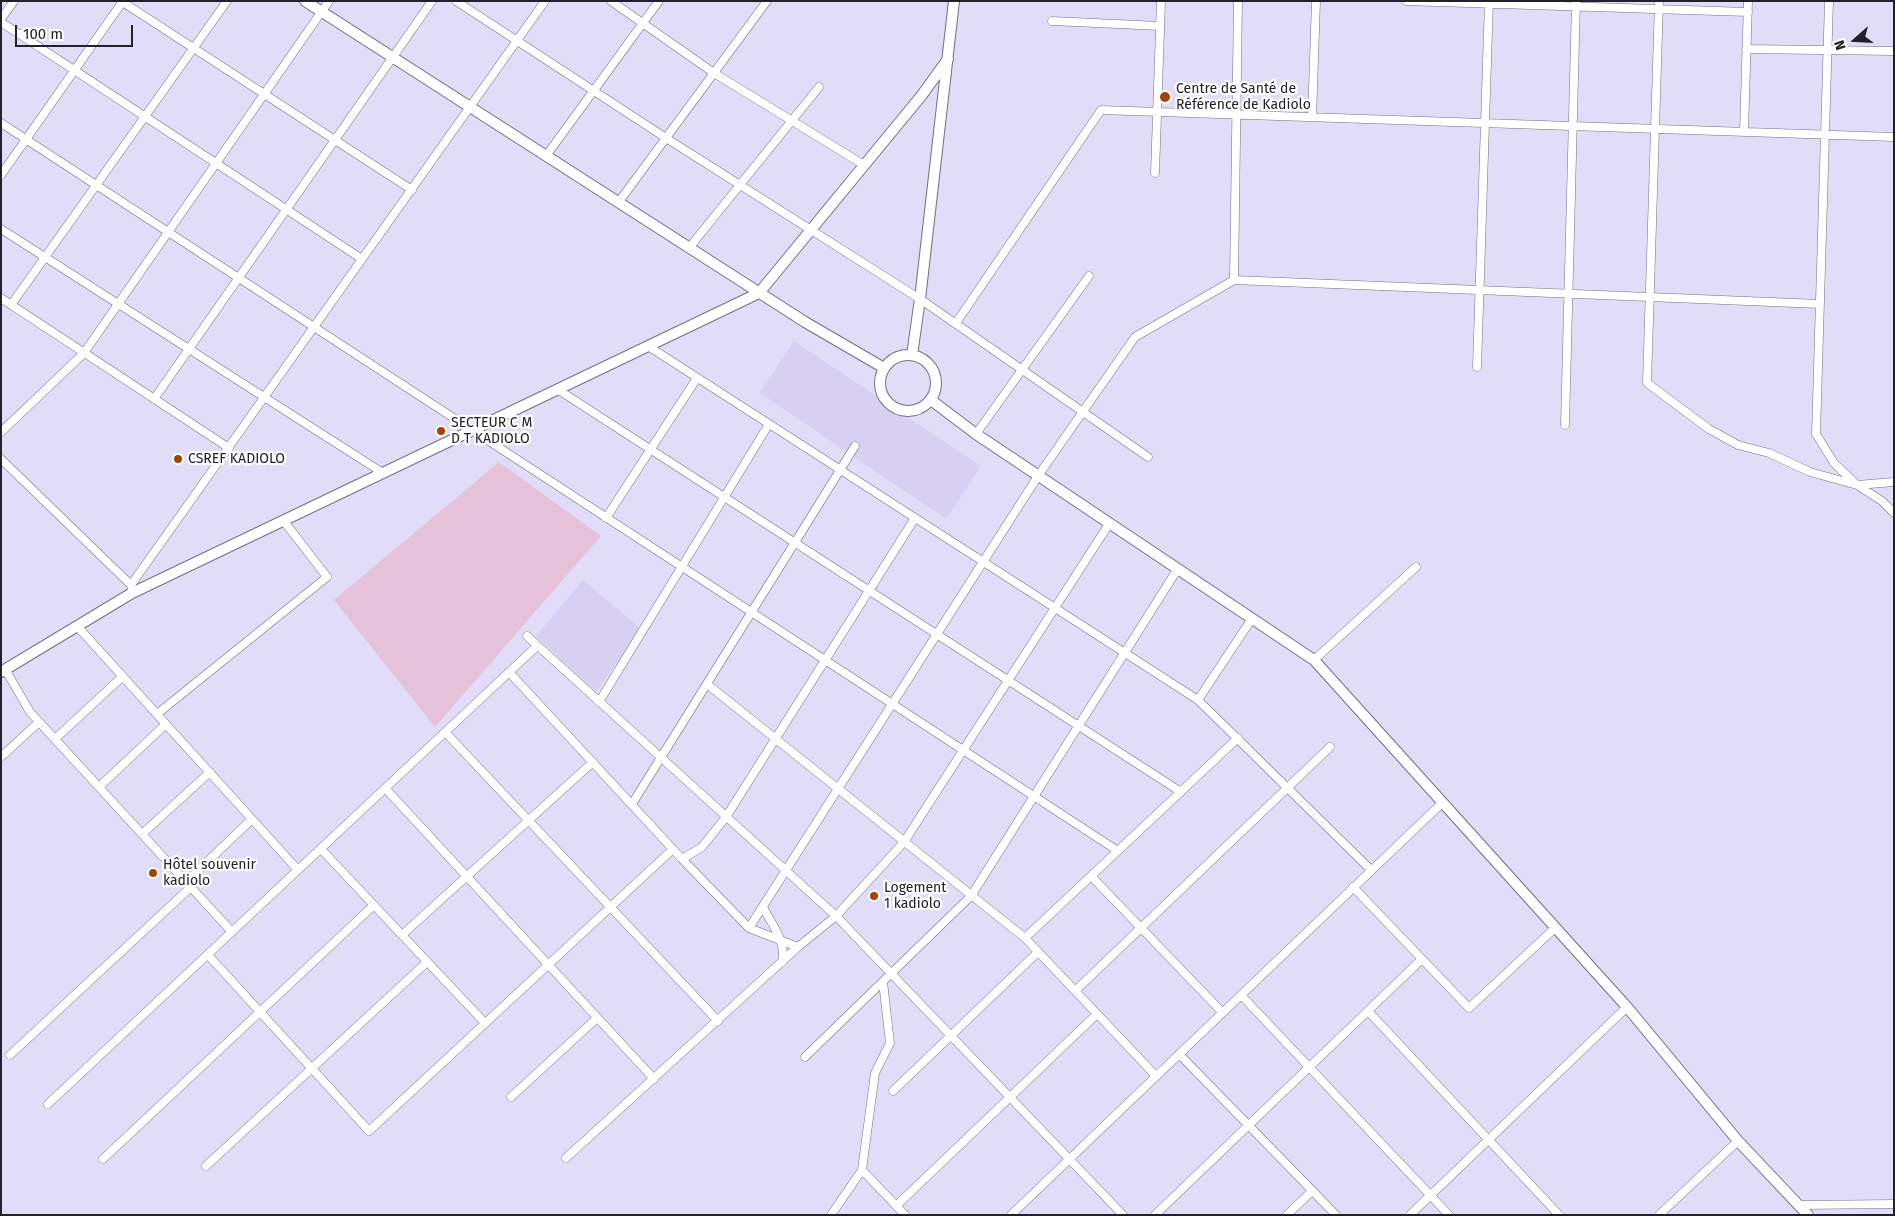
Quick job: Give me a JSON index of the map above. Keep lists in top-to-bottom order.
{
  "places": [
    "Centre de Santé de Référence de Kadiolo",
    "SECTEUR C M D T KADIOLO",
    "CSREF KADIOLO",
    "Hôtel souvenir kadiolo",
    "Logement 1 kadiolo"
  ],
  "scale_bar": "100 m",
  "north": "left"
}
